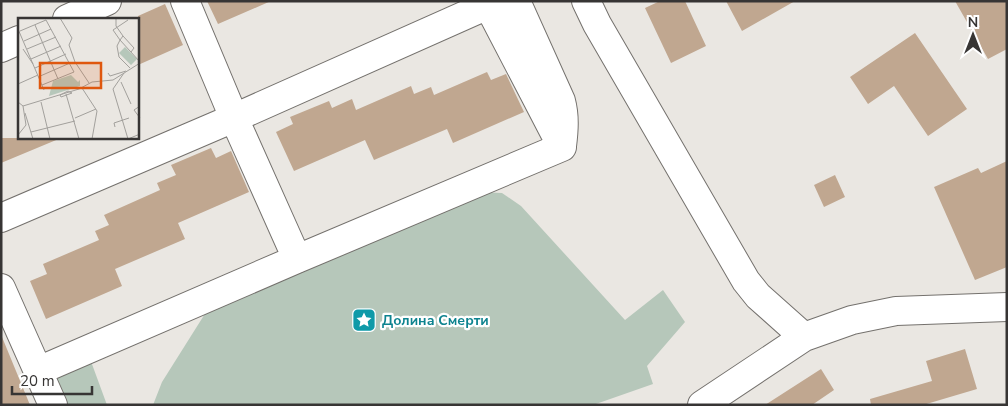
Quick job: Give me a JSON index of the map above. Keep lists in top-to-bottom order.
{
  "places": {
    "place": ["Долина Смерти"]
  },
  "scale_bar": "20 m",
  "north": "top"
}
